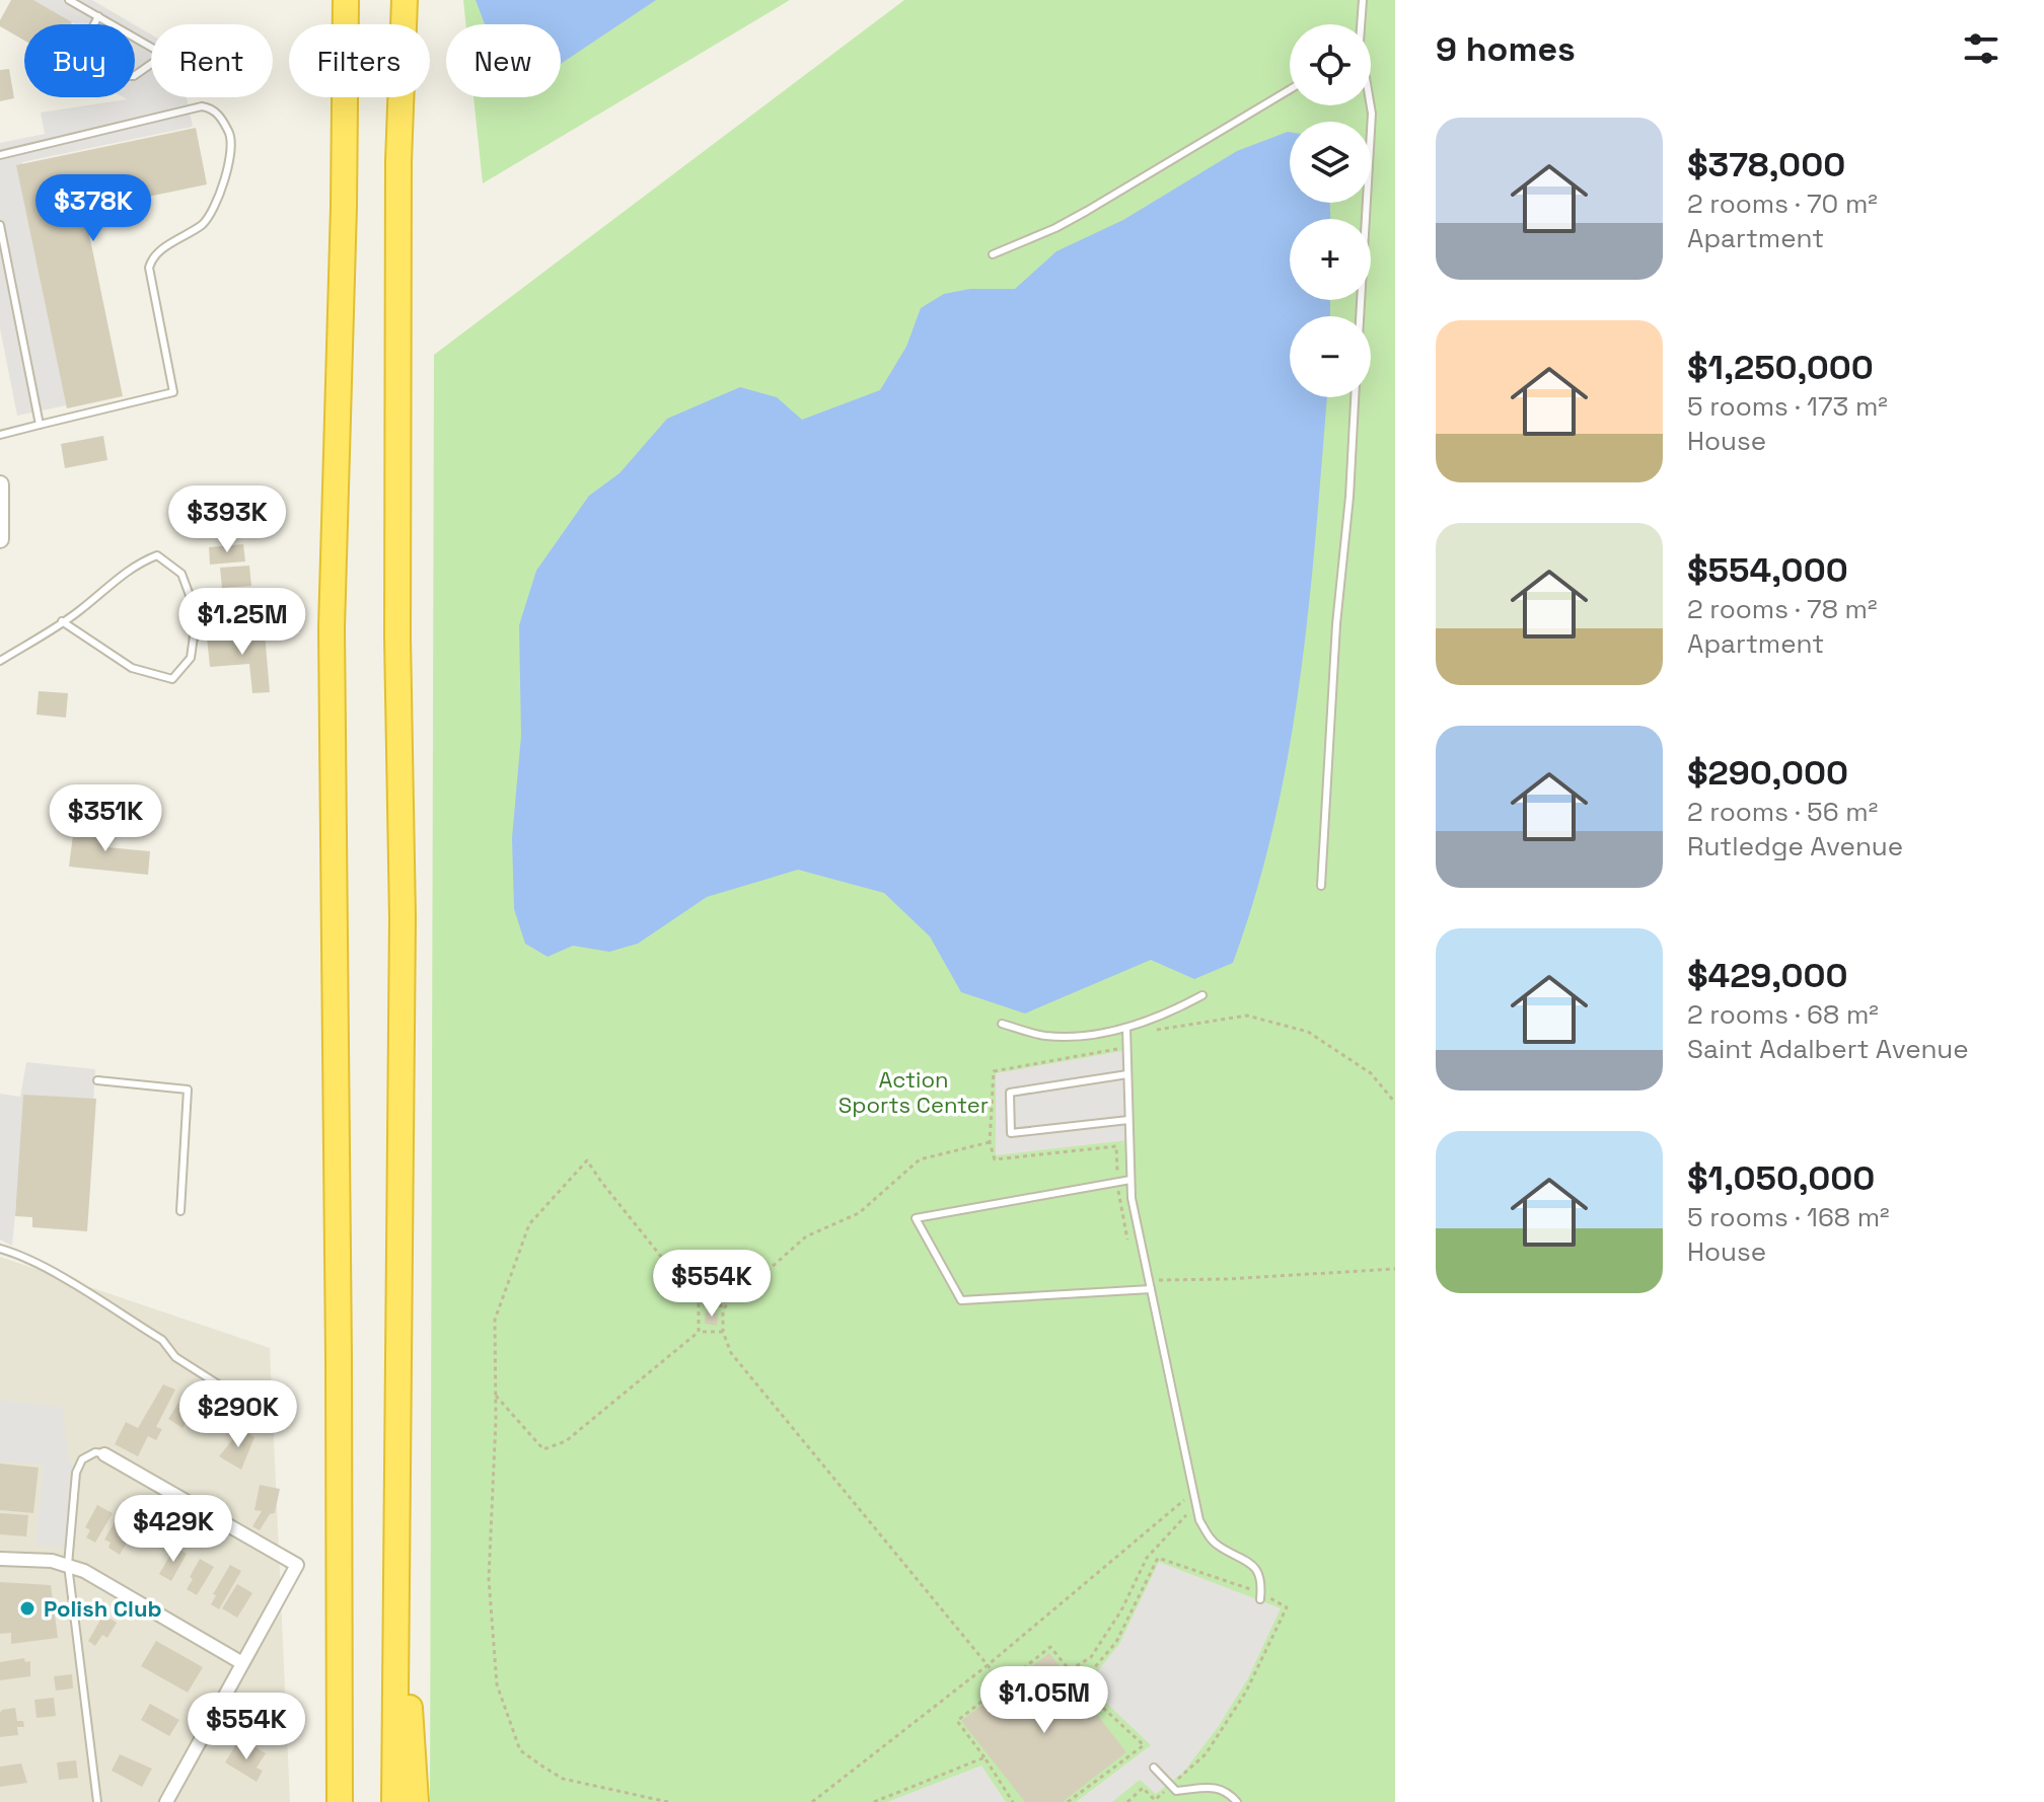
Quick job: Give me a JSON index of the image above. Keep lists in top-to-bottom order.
{
  "parks": ["Action Sports Center"],
  "places": ["Polish Club"],
  "page": {
    "heading": "9 homes",
    "map_buttons": ["+", "−"],
    "chip": [
      "Buy",
      "Rent",
      "Filters",
      "New"
    ],
    "list": [
      {
        "name": "$378,000",
        "note": "2 rooms · 70 m² · Apartment"
      },
      {
        "name": "$1,250,000",
        "note": "5 rooms · 173 m² · House"
      },
      {
        "name": "$554,000",
        "note": "2 rooms · 78 m² · Apartment"
      },
      {
        "name": "$290,000",
        "note": "2 rooms · 56 m² · Rutledge Avenue"
      },
      {
        "name": "$429,000",
        "note": "2 rooms · 68 m² · Saint Adalbert Avenue"
      },
      {
        "name": "$1,050,000",
        "note": "5 rooms · 168 m² · House"
      }
    ],
    "price": [
      "$378K",
      "$393K",
      "$1.25M",
      "$351K",
      "$554K",
      "$290K",
      "$429K",
      "$1.05M",
      "$554K"
    ]
  }
}
